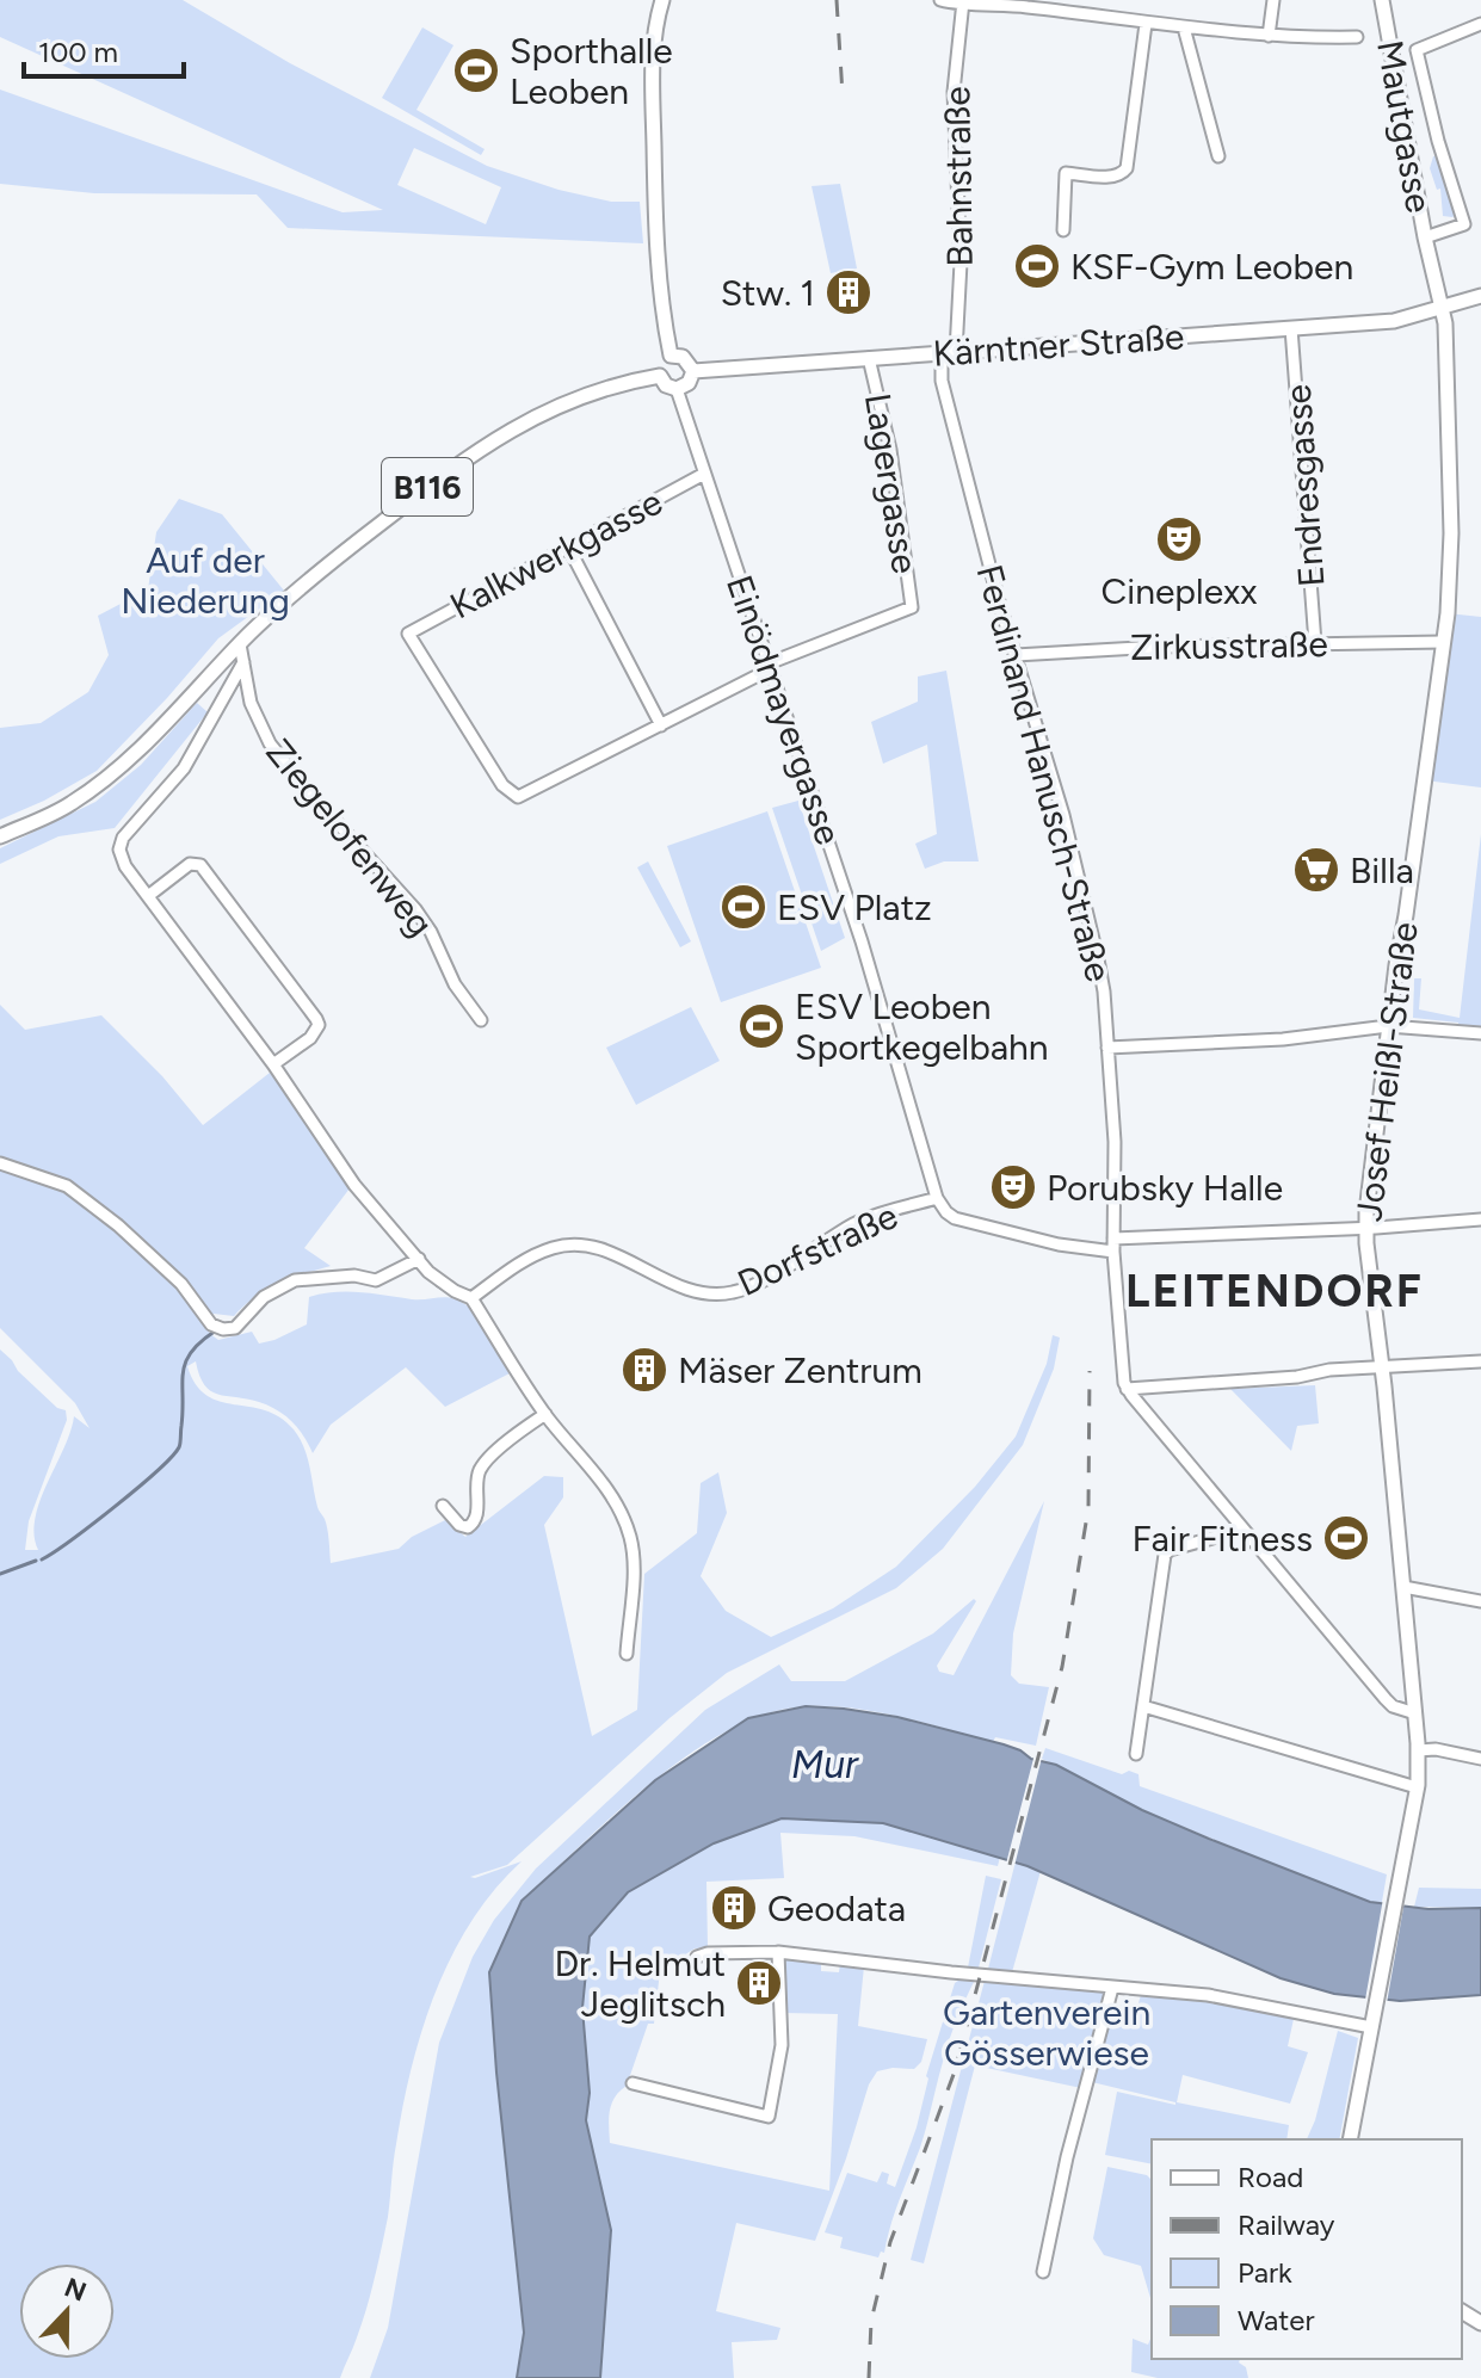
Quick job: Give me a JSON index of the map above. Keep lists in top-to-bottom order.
{
  "streets": {
    "main road": [
      "Mautgasse",
      "Kärntner Straße",
      "B116",
      "Josef Heißl-Straße"
    ],
    "street": [
      "Bahnstraße",
      "Lagergasse",
      "Endresgasse",
      "Kalkwerkgasse",
      "Zirkusstraße",
      "Einödmayergasse",
      "Ferdinand Hanusch-Straße",
      "Ziegelofenweg",
      "Dorfstraße"
    ]
  },
  "crossings": [
    ["Mautgasse", "Kärntner Straße"],
    ["Mautgasse", "Josef Heißl-Straße"],
    ["Bahnstraße", "Kärntner Straße"],
    ["Bahnstraße", "Ferdinand Hanusch-Straße"],
    ["Kärntner Straße", "Lagergasse"],
    ["Kärntner Straße", "Endresgasse"],
    ["Kärntner Straße", "B116"],
    ["Kärntner Straße", "Einödmayergasse"],
    ["Kärntner Straße", "Ferdinand Hanusch-Straße"],
    ["Kärntner Straße", "Josef Heißl-Straße"],
    ["Lagergasse", "Einödmayergasse"],
    ["Endresgasse", "Zirkusstraße"],
    ["B116", "Einödmayergasse"],
    ["B116", "Ziegelofenweg"],
    ["Kalkwerkgasse", "Einödmayergasse"],
    ["Zirkusstraße", "Ferdinand Hanusch-Straße"],
    ["Zirkusstraße", "Josef Heißl-Straße"],
    ["Einödmayergasse", "Dorfstraße"],
    ["Ferdinand Hanusch-Straße", "Dorfstraße"],
    ["Josef Heißl-Straße", "Dorfstraße"]
  ],
  "districts": ["LEITENDORF"],
  "water": ["Mur"],
  "parks": ["Auf der Niederung", "Gartenverein Gösserwiese"],
  "places": {
    "sports": [
      "Sporthalle Leoben",
      "KSF-Gym Leoben",
      "ESV Platz",
      "ESV Leoben Sportkegelbahn",
      "Fair Fitness"
    ],
    "building": [
      "Stw. 1",
      "Mäser Zentrum",
      "Geodata",
      "Dr. Helmut Jeglitsch"
    ],
    "theatre": ["Cineplexx", "Porubsky Halle"],
    "supermarket": ["Billa"]
  },
  "legend": [
    "Road",
    "Railway",
    "Park",
    "Water"
  ],
  "scale_bar": "100 m",
  "north": "top"
}
